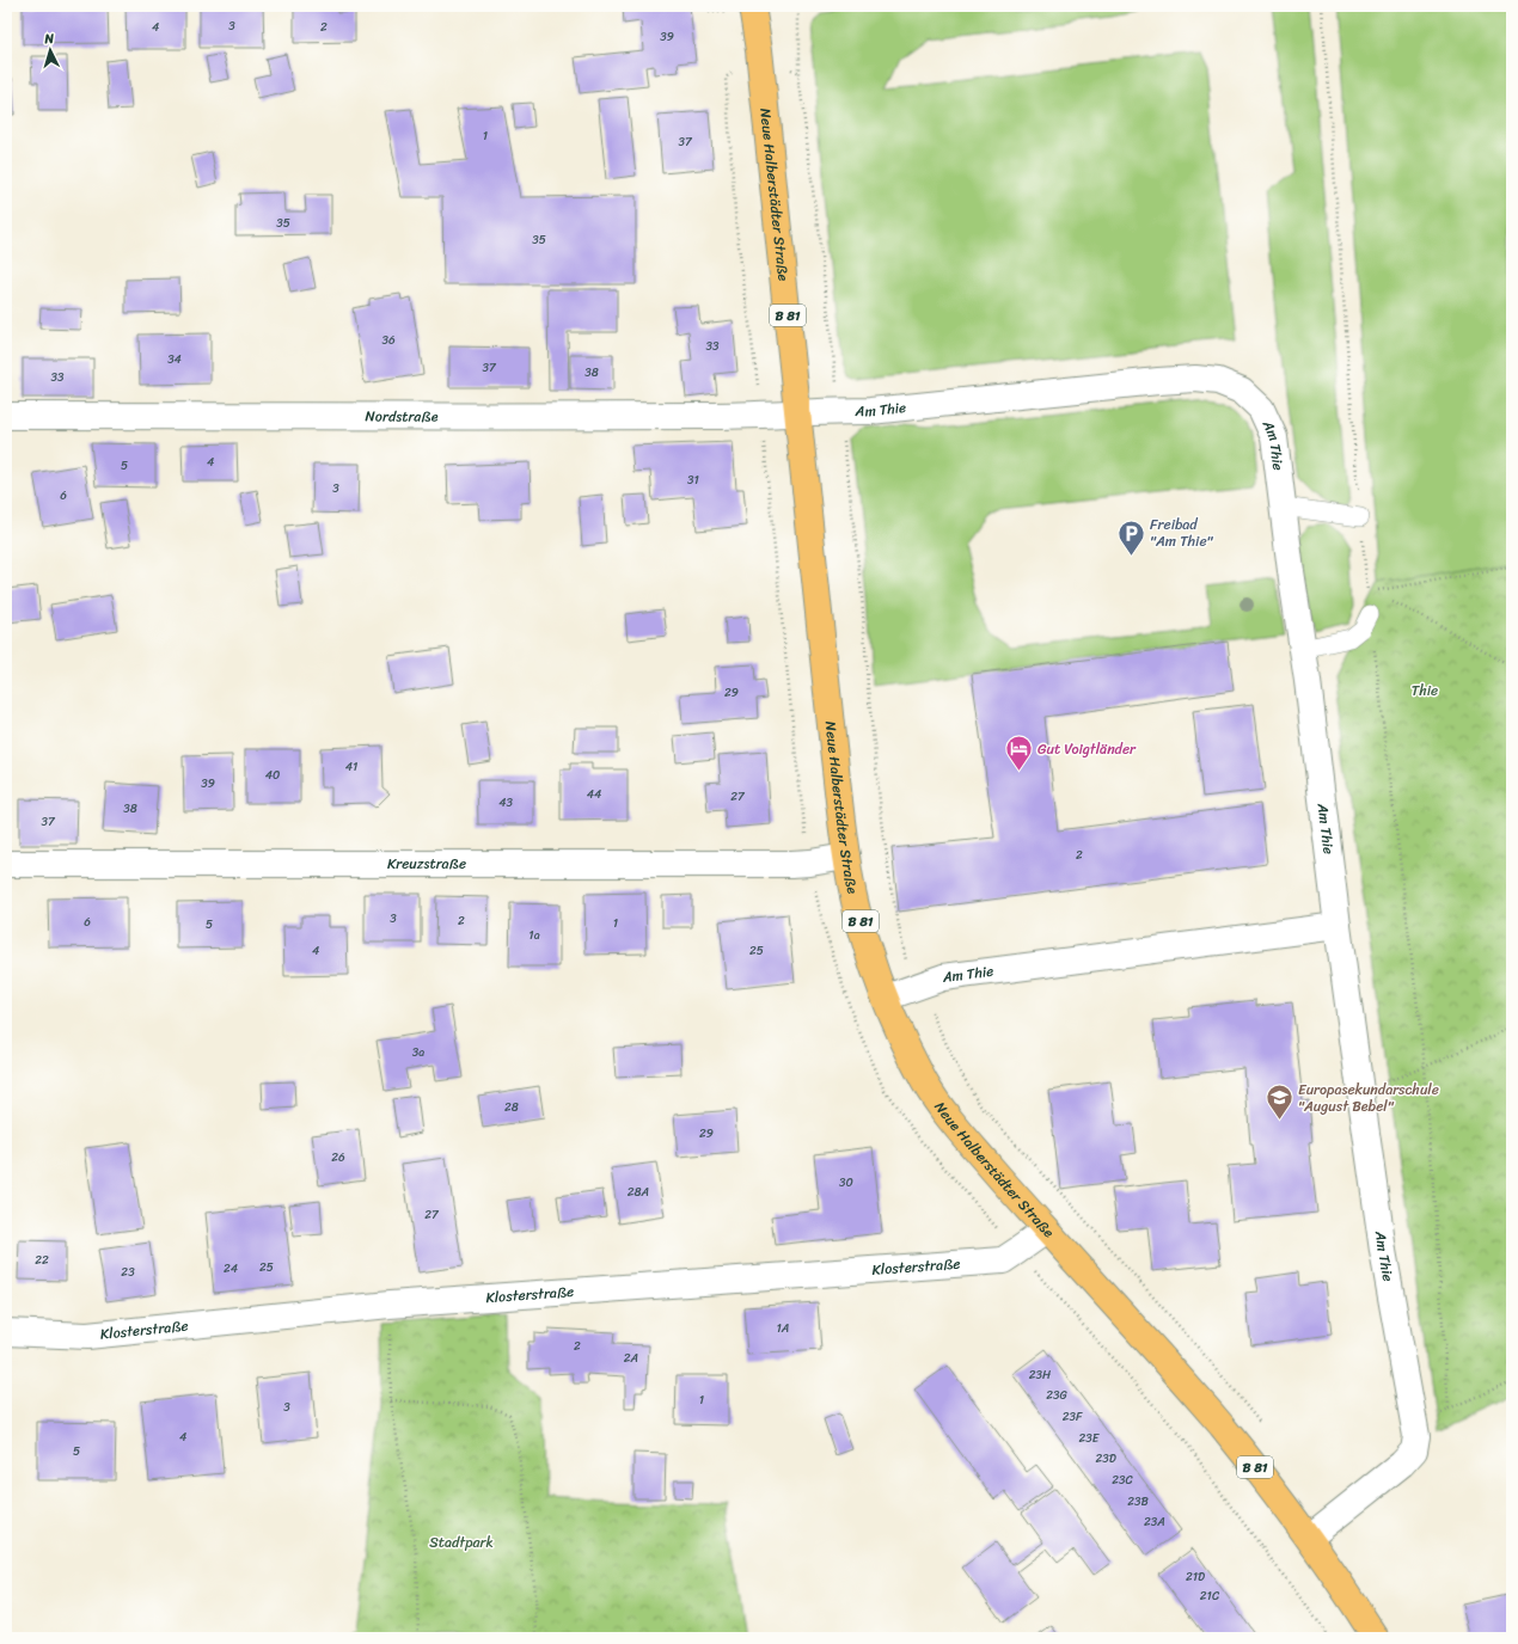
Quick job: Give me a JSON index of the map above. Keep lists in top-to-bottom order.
{
  "streets": {
    "main road": ["Neue Halberstädter Straße", "B 81"],
    "street": [
      "Am Thie",
      "Nordstraße",
      "Kreuzstraße",
      "Klosterstraße"
    ]
  },
  "crossings": [
    ["Neue Halberstädter Straße", "Am Thie"],
    ["Neue Halberstädter Straße", "Nordstraße"],
    ["Neue Halberstädter Straße", "Kreuzstraße"],
    ["Neue Halberstädter Straße", "Klosterstraße"],
    ["Am Thie", "Nordstraße"]
  ],
  "parks": ["Thie", "Stadtpark"],
  "places": {
    "parking": ["Freibad \"Am Thie\""],
    "hotel": ["Gut Voigtländer"],
    "school or university": ["Europasekundarschule \"August Bebel\""]
  },
  "house_numbers": [
    "3",
    "4",
    "2",
    "39",
    "1",
    "37",
    "35",
    "35",
    "36",
    "33",
    "34",
    "37",
    "38",
    "33",
    "4",
    "5",
    "31",
    "3",
    "6",
    "29",
    "41",
    "40",
    "39",
    "44",
    "27",
    "43",
    "38",
    "37",
    "2",
    "3",
    "2",
    "6",
    "1",
    "5",
    "1a",
    "4",
    "25",
    "3a",
    "28",
    "29",
    "26",
    "30",
    "28A",
    "27",
    "22",
    "25",
    "24",
    "23",
    "1A",
    "2",
    "2A",
    "23H",
    "23G",
    "1",
    "3",
    "23F",
    "4",
    "23E",
    "5",
    "23D",
    "23C",
    "23B",
    "23A",
    "21D",
    "21C"
  ],
  "north": "top"
}
